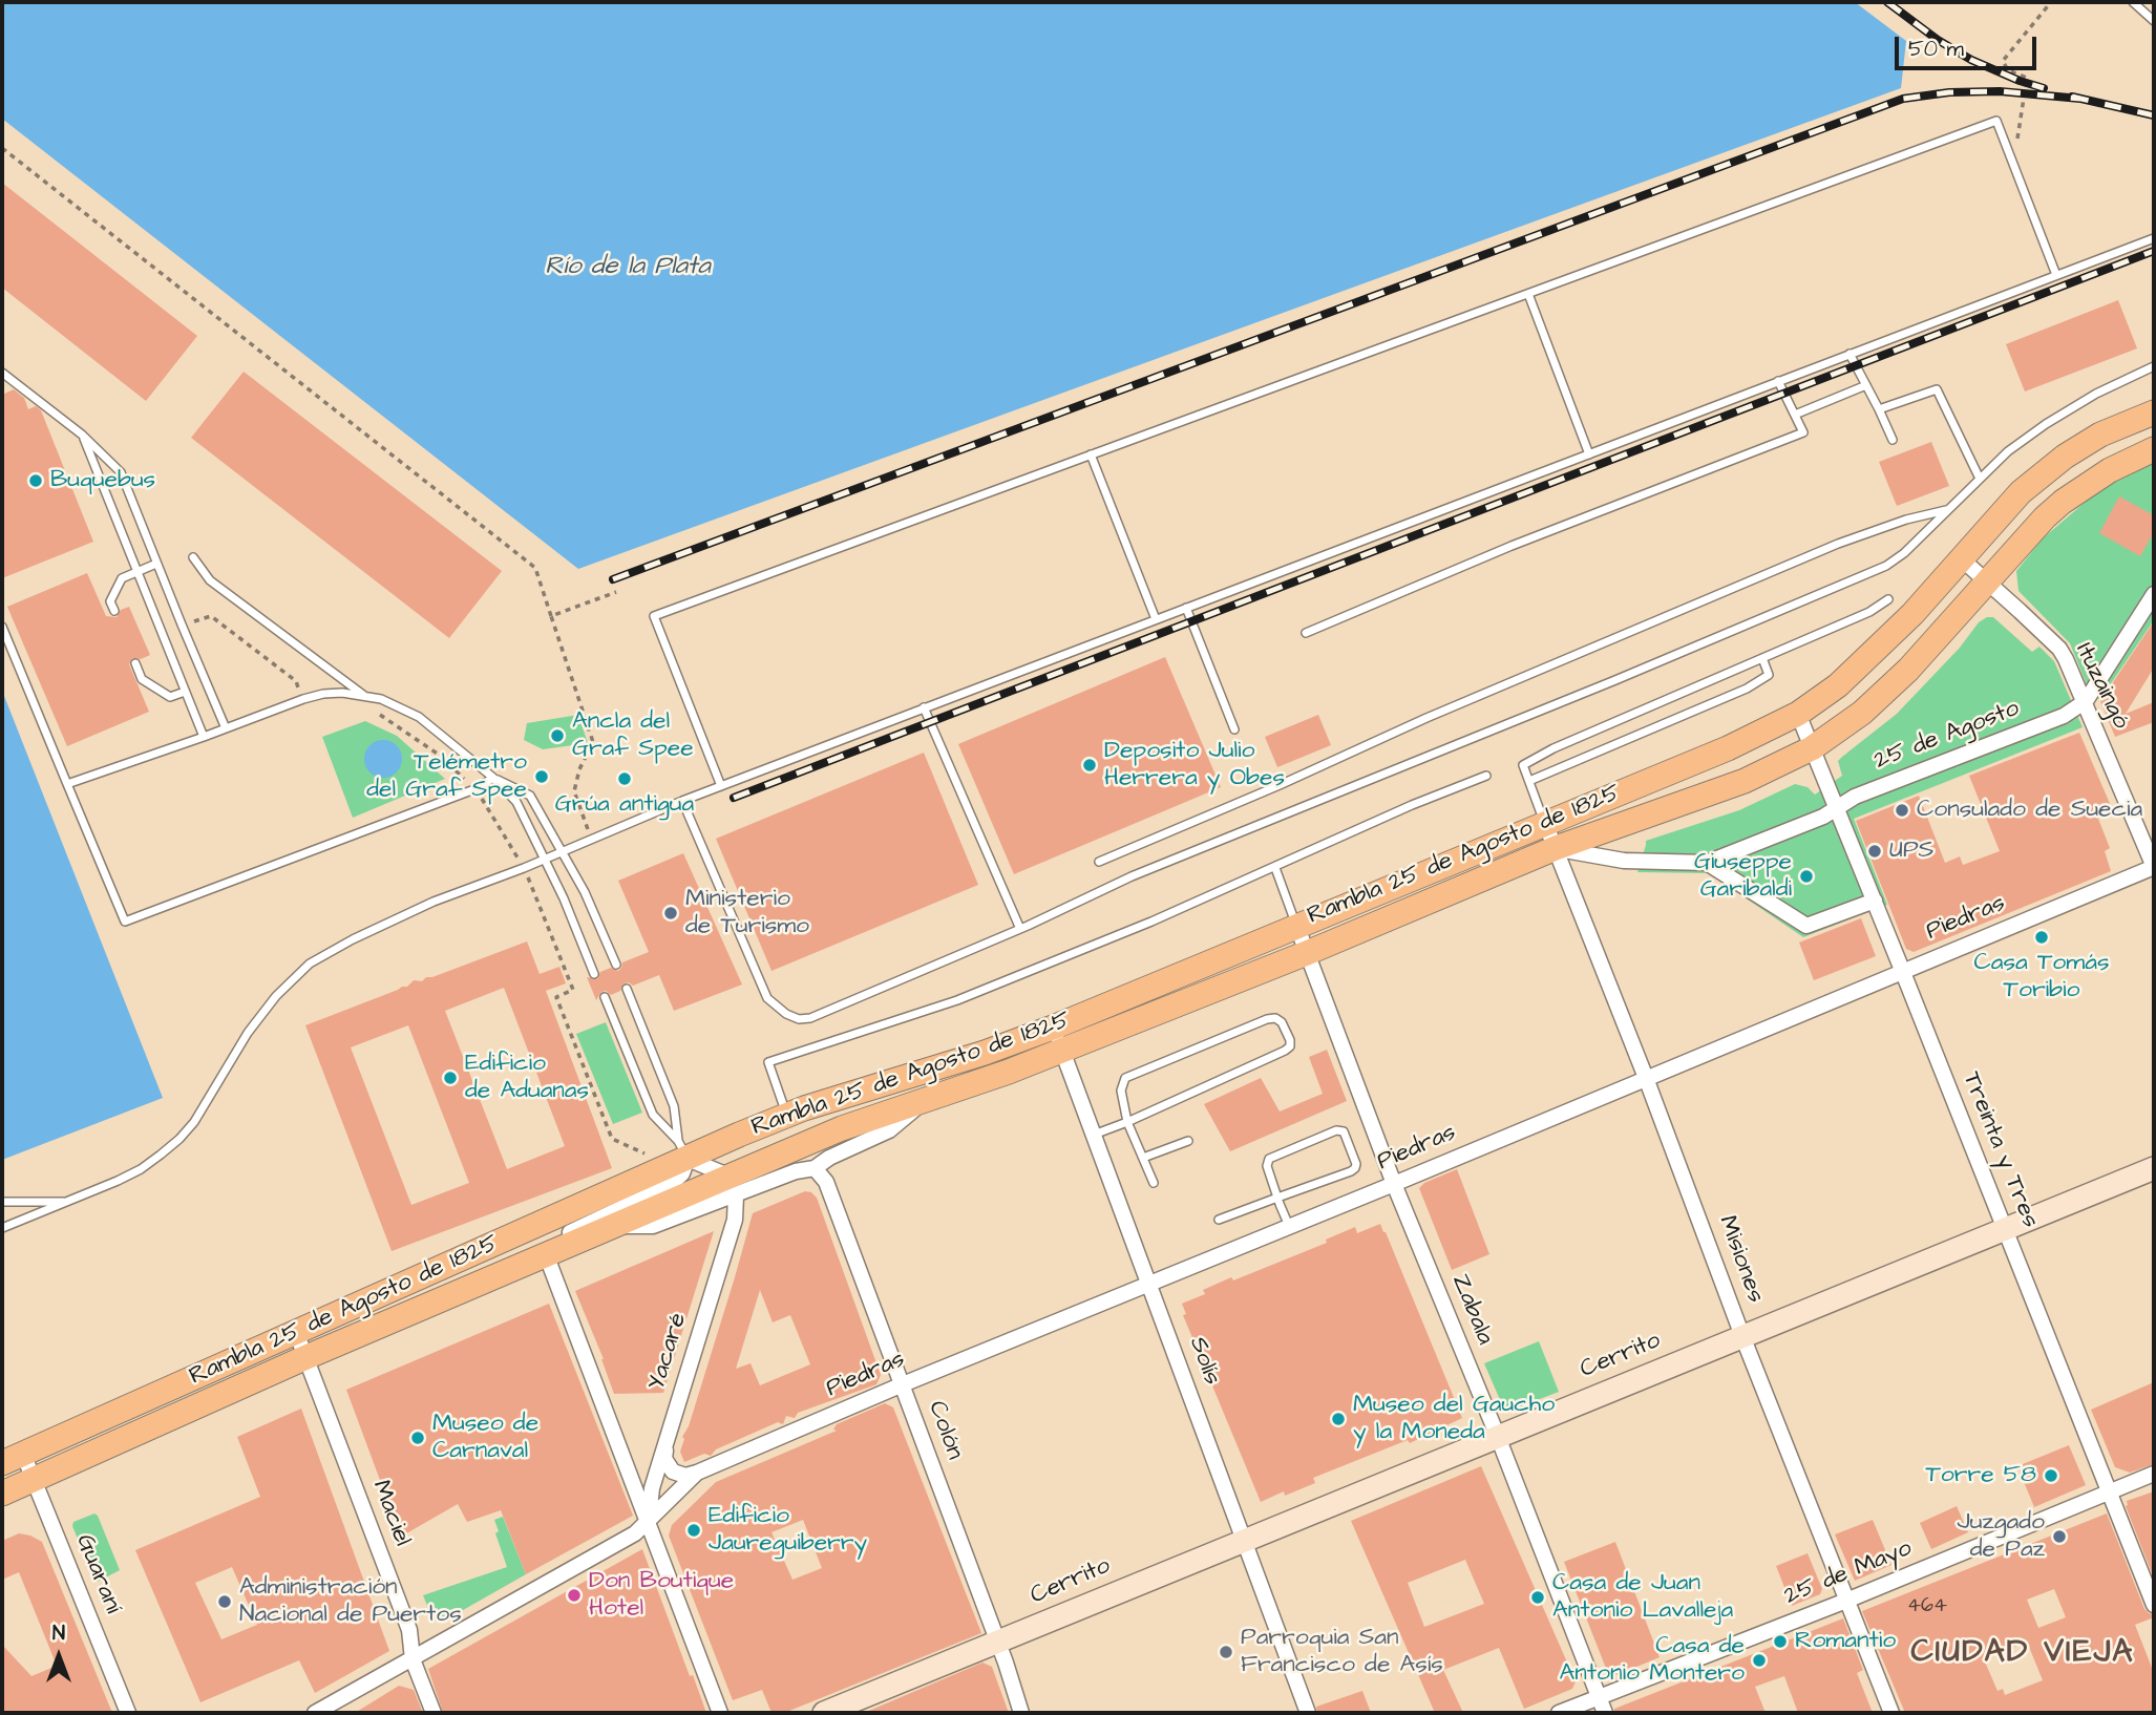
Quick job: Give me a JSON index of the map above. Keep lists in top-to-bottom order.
{
  "streets": {
    "main road": ["Rambla 25 de Agosto de 1825"],
    "street": [
      "Ituzaingó",
      "25 de Agosto",
      "Piedras",
      "Treinta y Tres",
      "Misiones",
      "Zabala",
      "Yacaré",
      "Cerrito",
      "Solís",
      "Colón",
      "Maciel",
      "25 de Mayo",
      "Guaraní"
    ]
  },
  "crossings": [
    ["Ituzaingó", "25 de Agosto"],
    ["Ituzaingó", "Rambla 25 de Agosto de 1825"],
    ["Ituzaingó", "Piedras"],
    ["25 de Agosto", "Rambla 25 de Agosto de 1825"],
    ["25 de Agosto", "Treinta y Tres"],
    ["25 de Agosto", "Misiones"],
    ["Rambla 25 de Agosto de 1825", "Treinta y Tres"],
    ["Rambla 25 de Agosto de 1825", "Misiones"],
    ["Rambla 25 de Agosto de 1825", "Zabala"],
    ["Rambla 25 de Agosto de 1825", "Yacaré"],
    ["Rambla 25 de Agosto de 1825", "Solís"],
    ["Rambla 25 de Agosto de 1825", "Colón"],
    ["Rambla 25 de Agosto de 1825", "Maciel"],
    ["Rambla 25 de Agosto de 1825", "Guaraní"],
    ["Piedras", "Treinta y Tres"],
    ["Piedras", "Misiones"],
    ["Piedras", "Zabala"],
    ["Piedras", "Yacaré"],
    ["Piedras", "Solís"],
    ["Piedras", "Colón"],
    ["Piedras", "Maciel"],
    ["Treinta y Tres", "Cerrito"],
    ["Treinta y Tres", "25 de Mayo"],
    ["Misiones", "Cerrito"],
    ["Misiones", "25 de Mayo"],
    ["Zabala", "Cerrito"],
    ["Zabala", "25 de Mayo"],
    ["Cerrito", "Solís"],
    ["Cerrito", "Colón"]
  ],
  "districts": ["CIUDAD VIEJA"],
  "water": ["Río de la Plata"],
  "places": [
    "Buquebus",
    "Ancla del Graf Spee",
    "Deposito Julio Herrera y Obes",
    "Telémetro del Graf Spee",
    "Grúa antigua",
    "Consulado de Suecia",
    "UPS",
    "Giuseppe Garibaldi",
    "Ministerio de Turismo",
    "Casa Tomás Toribio",
    "Edificio de Aduanas",
    "Museo del Gaucho y la Moneda",
    "Museo de Carnaval",
    "Torre 58",
    "Edificio Jaureguiberry",
    "Juzgado de Paz",
    "Don Boutique Hotel",
    "Casa de Juan Antonio Lavalleja",
    "Administración Nacional de Puertos",
    "Romantio",
    "Parroquia San Francisco de Asís",
    "Casa de Antonio Montero"
  ],
  "house_numbers": ["464"],
  "scale_bar": "50 m",
  "north": "top"
}
